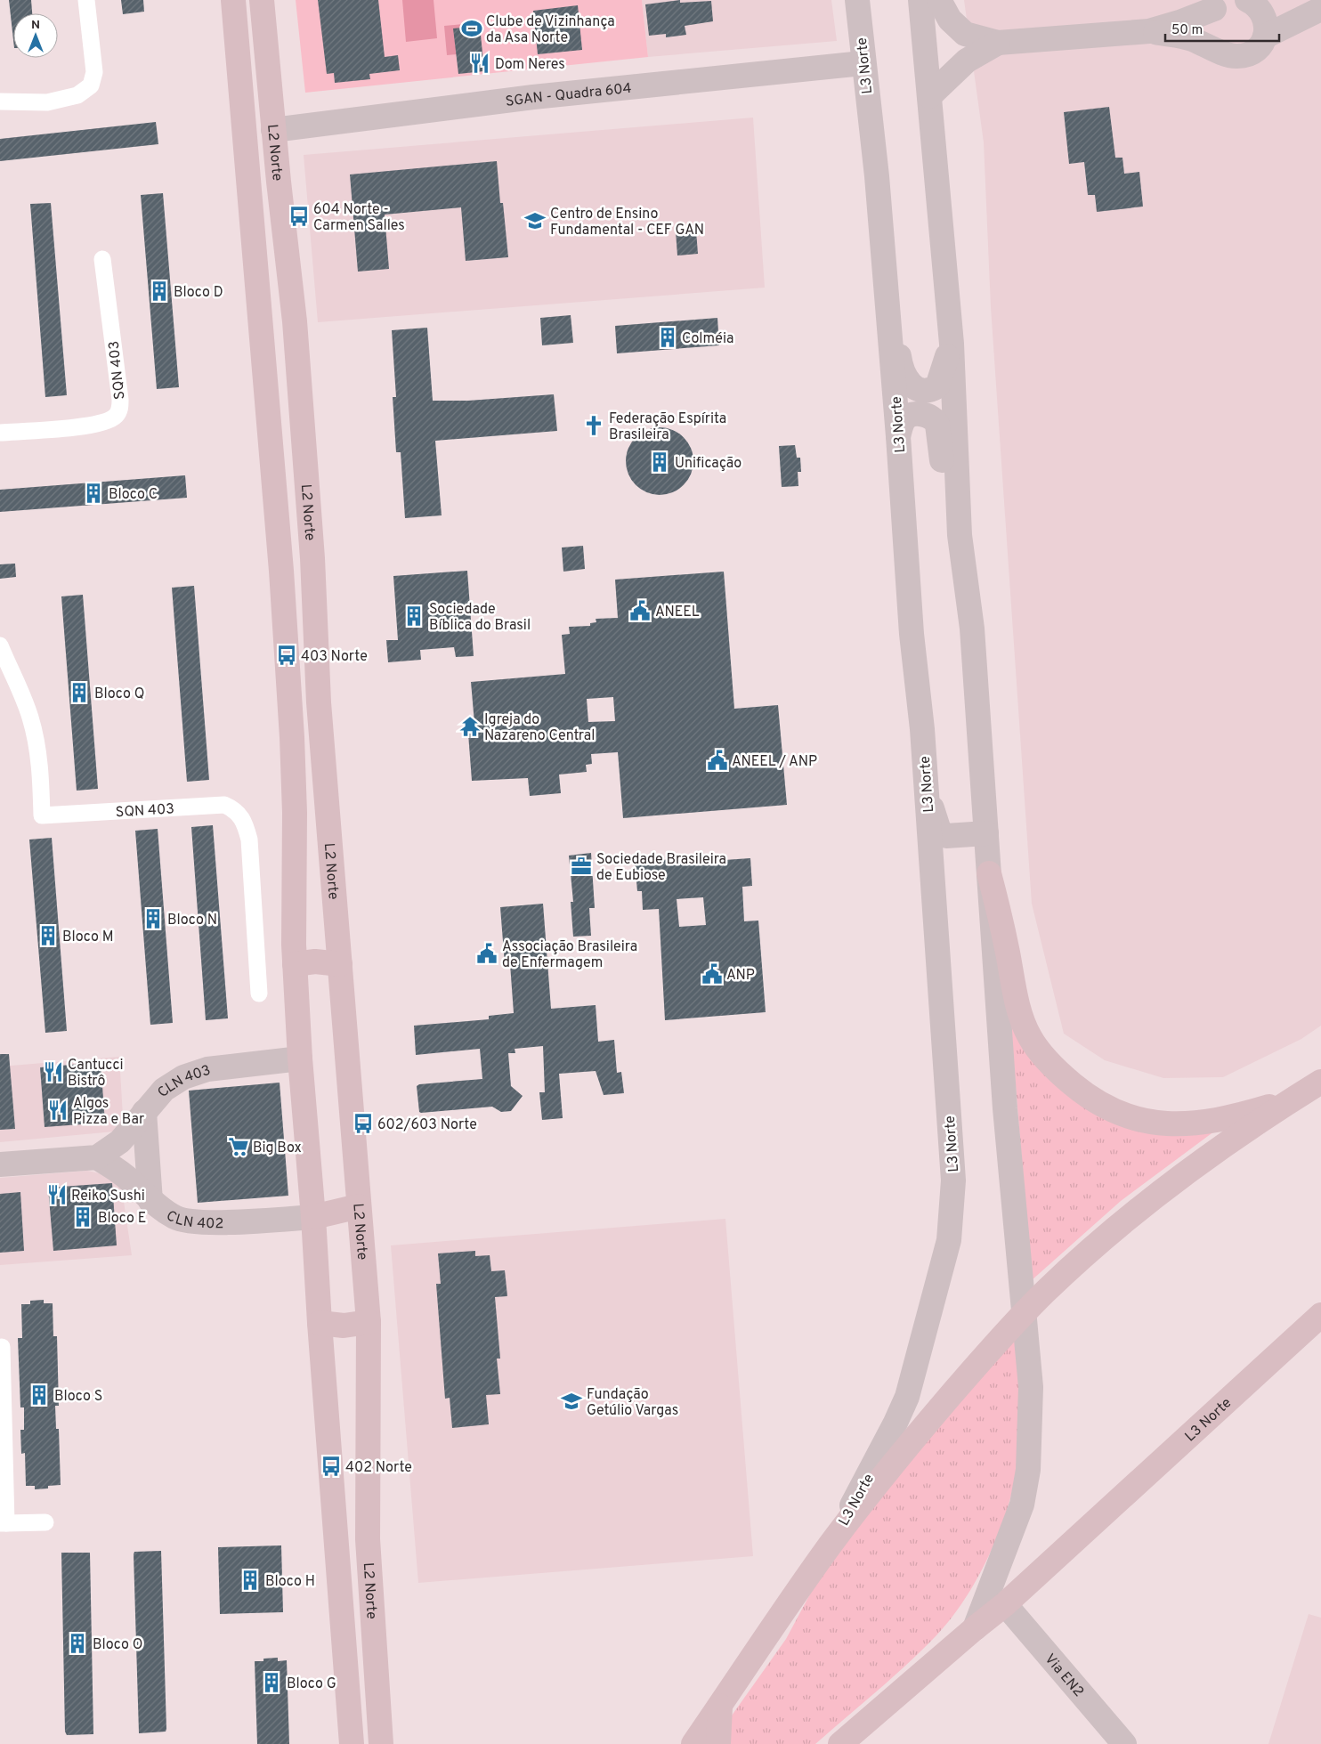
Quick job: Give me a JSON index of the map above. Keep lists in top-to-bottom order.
{
  "streets": {
    "main road": [
      "L3 Norte",
      "SGAN - Quadra 604",
      "L2 Norte",
      "CLN 403",
      "CLN 402",
      "Via EN2"
    ],
    "street": ["SQN 403"]
  },
  "crossings": [
    ["L3 Norte", "SGAN - Quadra 604"],
    ["L3 Norte", "Via EN2"],
    ["SGAN - Quadra 604", "L2 Norte"],
    ["L2 Norte", "CLN 403"],
    ["L2 Norte", "CLN 402"],
    ["CLN 403", "CLN 402"]
  ],
  "places": {
    "sports": ["Clube de Vizinhança da Asa Norte"],
    "restaurant": [
      "Dom Neres",
      "Cantucci Bistrô",
      "Algos Pizza e Bar",
      "Reiko Sushi"
    ],
    "bus stop": [
      "604 Norte - Carmen Salles",
      "403 Norte",
      "602/603 Norte",
      "402 Norte"
    ],
    "school or university": ["Centro de Ensino Fundamental - CEF GAN", "Fundação Getúlio Vargas"],
    "building": [
      "Bloco D",
      "Colméia",
      "Unificação",
      "Bloco C",
      "Sociedade Bíblica do Brasil",
      "Bloco Q",
      "Bloco N",
      "Bloco M",
      "Bloco E",
      "Bloco S",
      "Bloco H",
      "Bloco O",
      "Bloco G"
    ],
    "church": ["Federação Espírita Brasileira"],
    "public building": [
      "ANEEL",
      "ANEEL / ANP",
      "Associação Brasileira de Enfermagem",
      "ANP"
    ],
    "temple": ["Igreja do Nazareno Central"],
    "office": ["Sociedade Brasileira de Eubiose"],
    "supermarket": ["Big Box"]
  },
  "scale_bar": "50 m",
  "north": "top"
}
